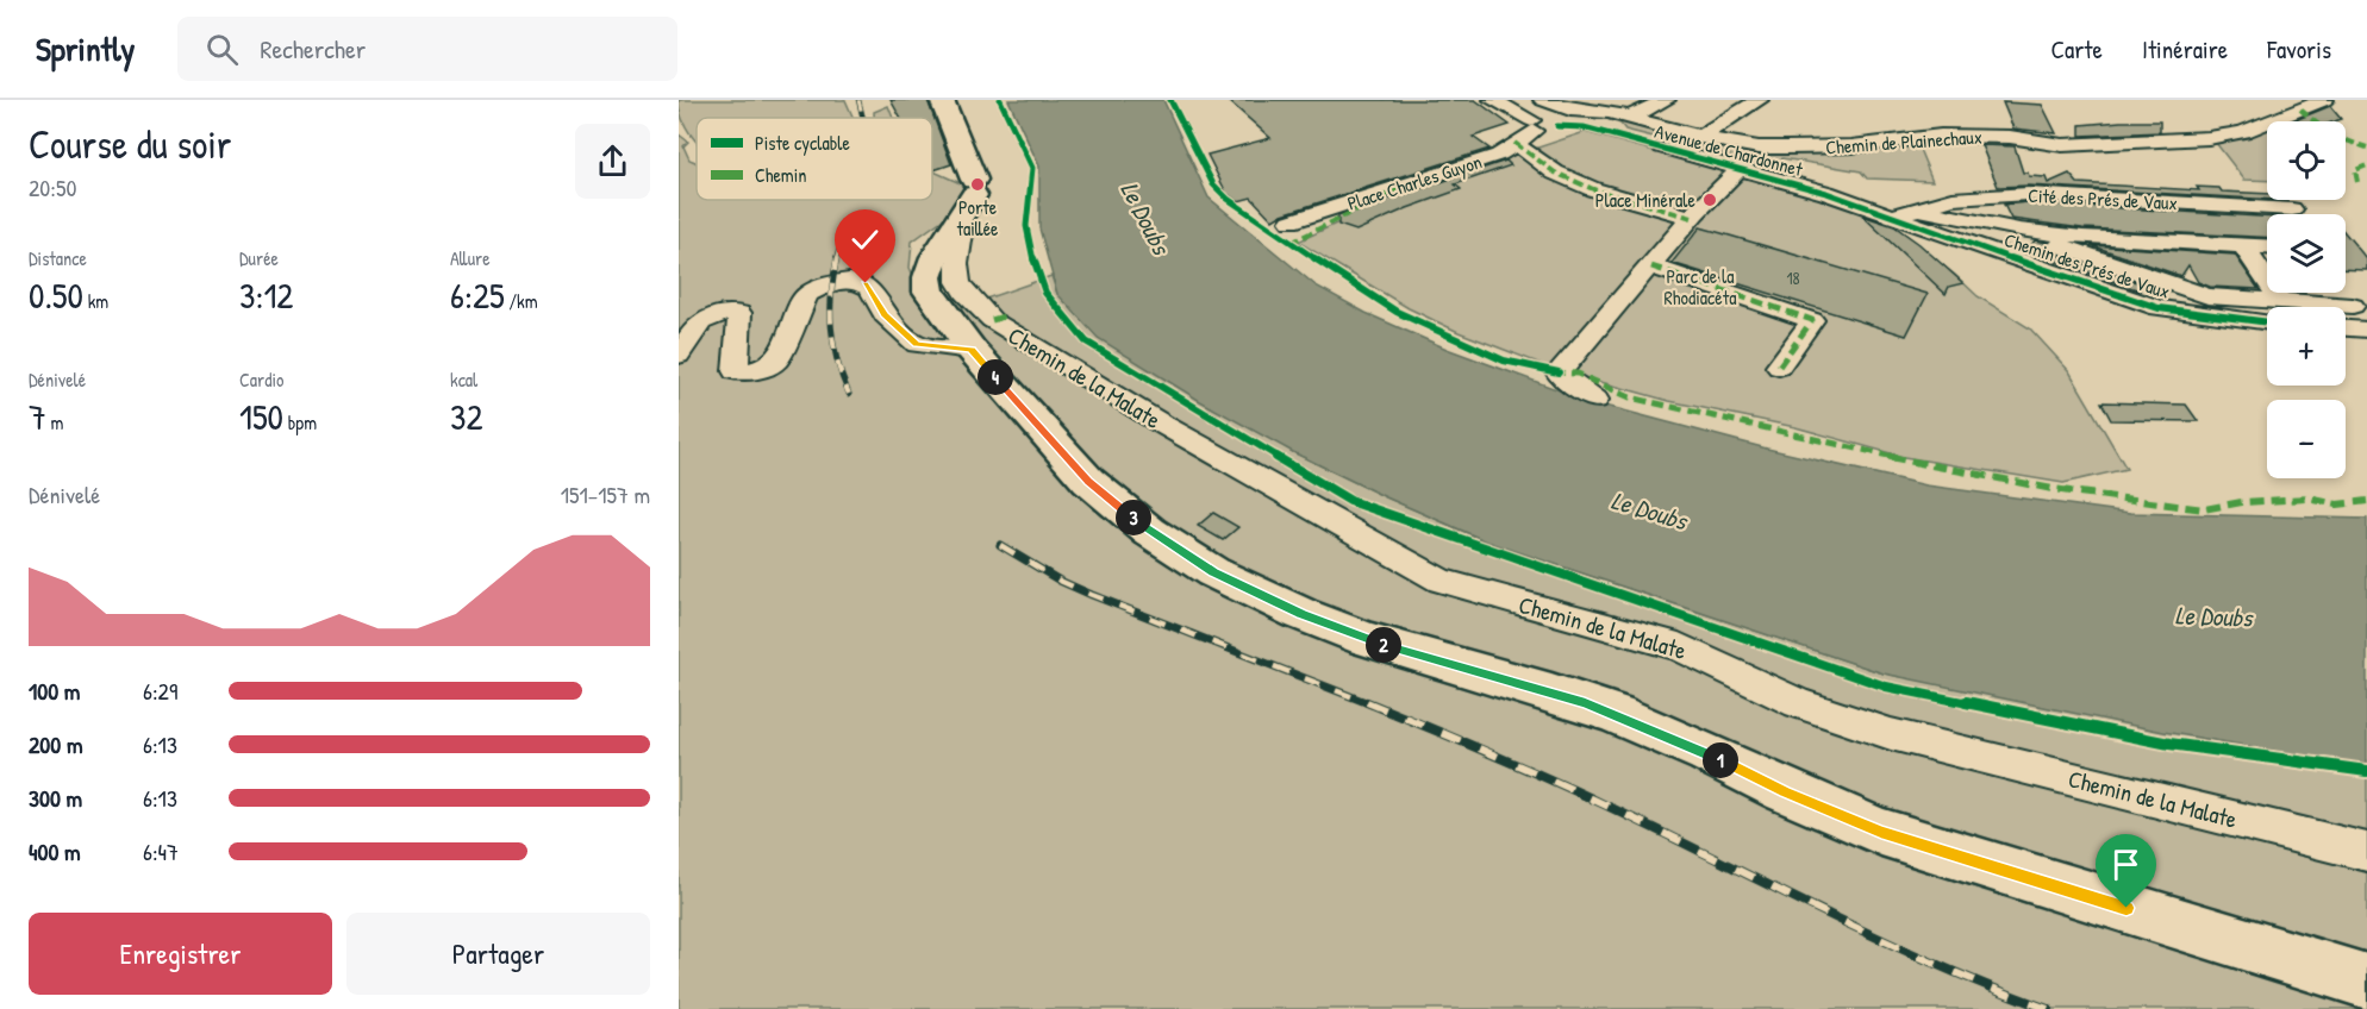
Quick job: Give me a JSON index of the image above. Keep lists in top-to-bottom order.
{
  "streets": {
    "street": [
      "Chemin de Plainechaux",
      "Avenue de Chardonnet",
      "Place Charles Guyon",
      "Cité des Prés de Vaux",
      "Chemin des Prés de Vaux",
      "Chemin de la Malate"
    ]
  },
  "crossings": [
    ["Chemin de Plainechaux", "Avenue de Chardonnet"],
    ["Avenue de Chardonnet", "Cité des Prés de Vaux"],
    ["Avenue de Chardonnet", "Chemin des Prés de Vaux"],
    ["Cité des Prés de Vaux", "Chemin des Prés de Vaux"]
  ],
  "water": ["Le Doubs"],
  "parks": ["Parc de la Rhodiacéta"],
  "places": ["Porte taillée", "Place Minérale"],
  "house_numbers": ["18"],
  "legend": ["Piste cyclable", "Chemin"],
  "page": {
    "header": "Sprintly",
    "search": "Rechercher",
    "nav": ["Carte", "Itinéraire", "Favoris"],
    "heading": ["Course du soir", "20:50"],
    "map_buttons": ["+", "−"],
    "stats": [
      ["Distance", "0.50 km"],
      ["Durée", "3:12"],
      ["Allure", "6:25 /km"],
      ["Dénivelé", "7 m"],
      ["Cardio", "150 bpm"],
      ["kcal", "32"]
    ],
    "pins": [
      "4",
      "3",
      "2",
      "1"
    ],
    "chart": ["Dénivelé", "151–157 m"],
    "list": [
      {
        "name": "100 m",
        "note": "6:29"
      },
      {
        "name": "200 m",
        "note": "6:13"
      },
      {
        "name": "300 m",
        "note": "6:13"
      },
      {
        "name": "400 m",
        "note": "6:47"
      }
    ],
    "buttons": ["Enregistrer", "Partager"]
  }
}
